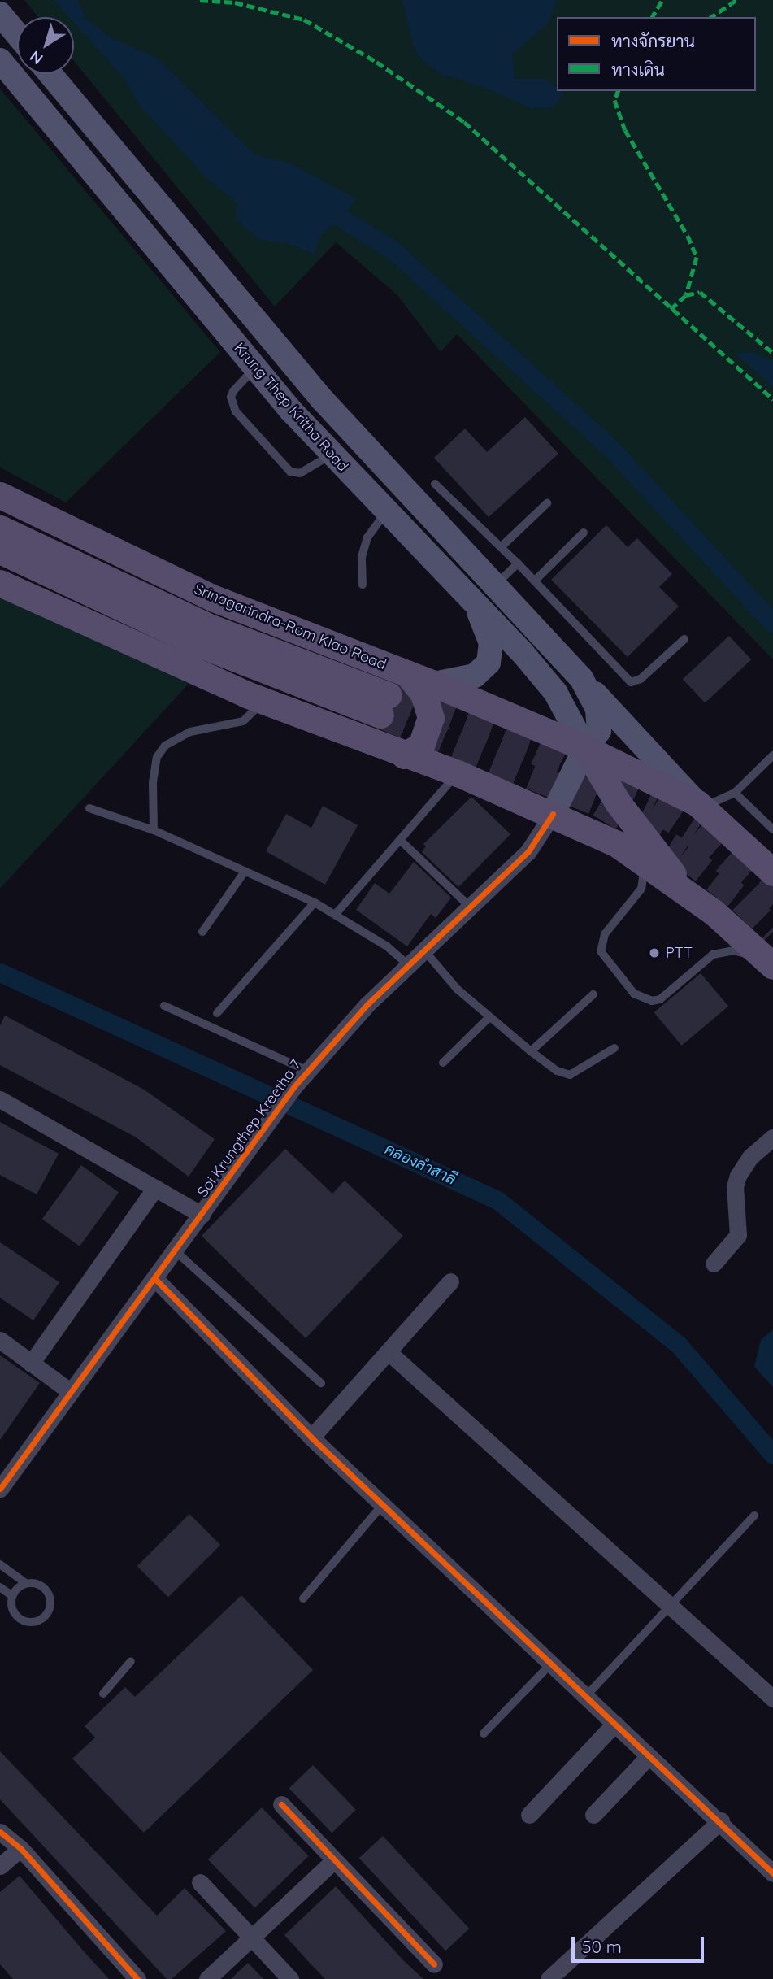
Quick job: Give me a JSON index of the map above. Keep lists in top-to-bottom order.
{
  "streets": {
    "main road": ["Krung Thep Kritha Road", "Srinagarindra-Rom Klao Road"],
    "street": ["Soi Krungthep Kreetha 7"]
  },
  "crossings": [
    ["Krung Thep Kritha Road", "Srinagarindra-Rom Klao Road"],
    ["Krung Thep Kritha Road", "Soi Krungthep Kreetha 7"]
  ],
  "water": ["คลองลำสาลี"],
  "places": ["PTT"],
  "legend": ["ทางจักรยาน", "ทางเดิน"],
  "scale_bar": "50 m",
  "north": "bottom left"
}
